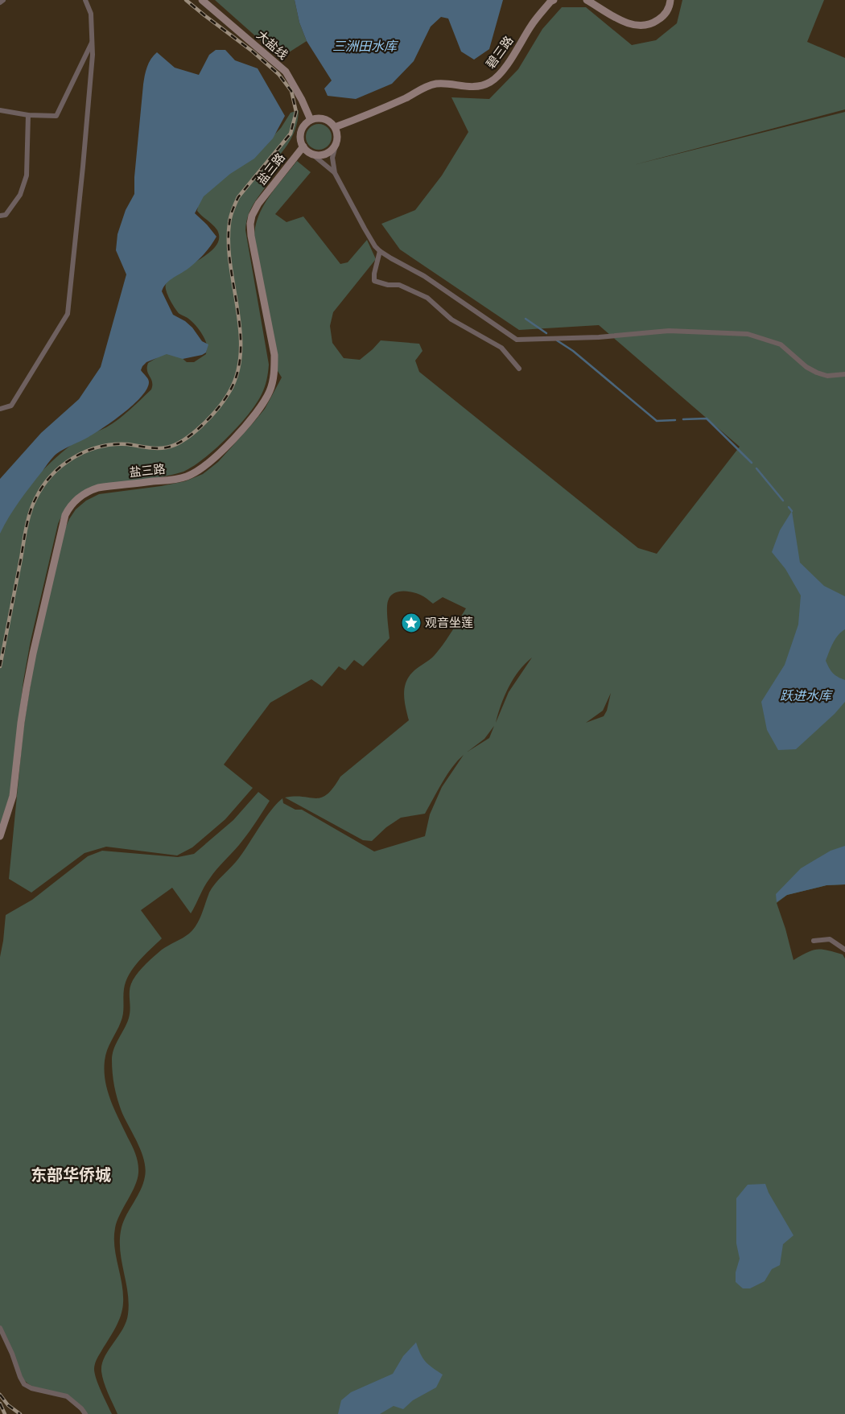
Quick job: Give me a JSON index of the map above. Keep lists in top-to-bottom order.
{
  "streets": {
    "main road": ["大盐线", "碧三路", "盐三路"]
  },
  "crossings": [
    ["大盐线", "碧三路"],
    ["大盐线", "盐三路"],
    ["碧三路", "盐三路"]
  ],
  "districts": ["东部华侨城"],
  "water": ["三洲田水库", "跃进水库"],
  "places": {
    "place": ["观音坐莲"]
  }
}
